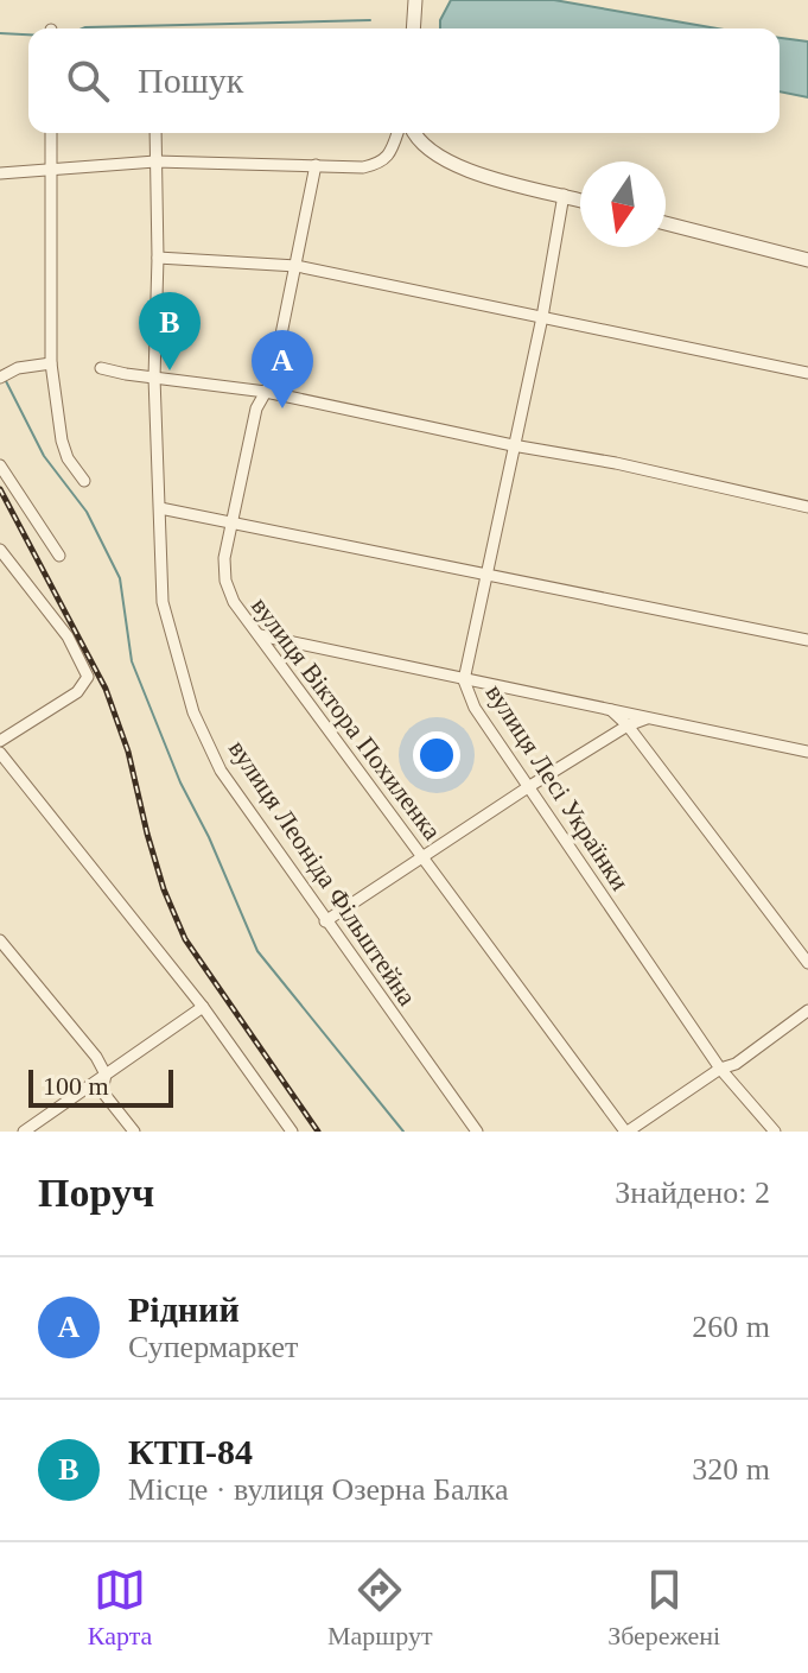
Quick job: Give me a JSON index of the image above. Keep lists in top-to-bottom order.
{
  "streets": {
    "street": ["вулиця Віктора Похиленка", "вулиця Лесі Українки", "вулиця Леоніда Фільштейна"]
  },
  "scale_bar": "100 m",
  "north": "bottom",
  "page": {
    "search": "Пошук",
    "pins": ["B", "A"],
    "scale": "100 m",
    "heading": ["Поруч", "Знайдено: 2"],
    "list": [
      {
        "mark": "A",
        "name": "Рідний",
        "note": "Супермаркет",
        "value": "260 m"
      },
      {
        "mark": "B",
        "name": "КТП-84",
        "note": "Місце · вулиця Озерна Балка",
        "value": "320 m"
      }
    ],
    "nav": ["Карта", "Маршрут", "Збережені"]
  }
}
